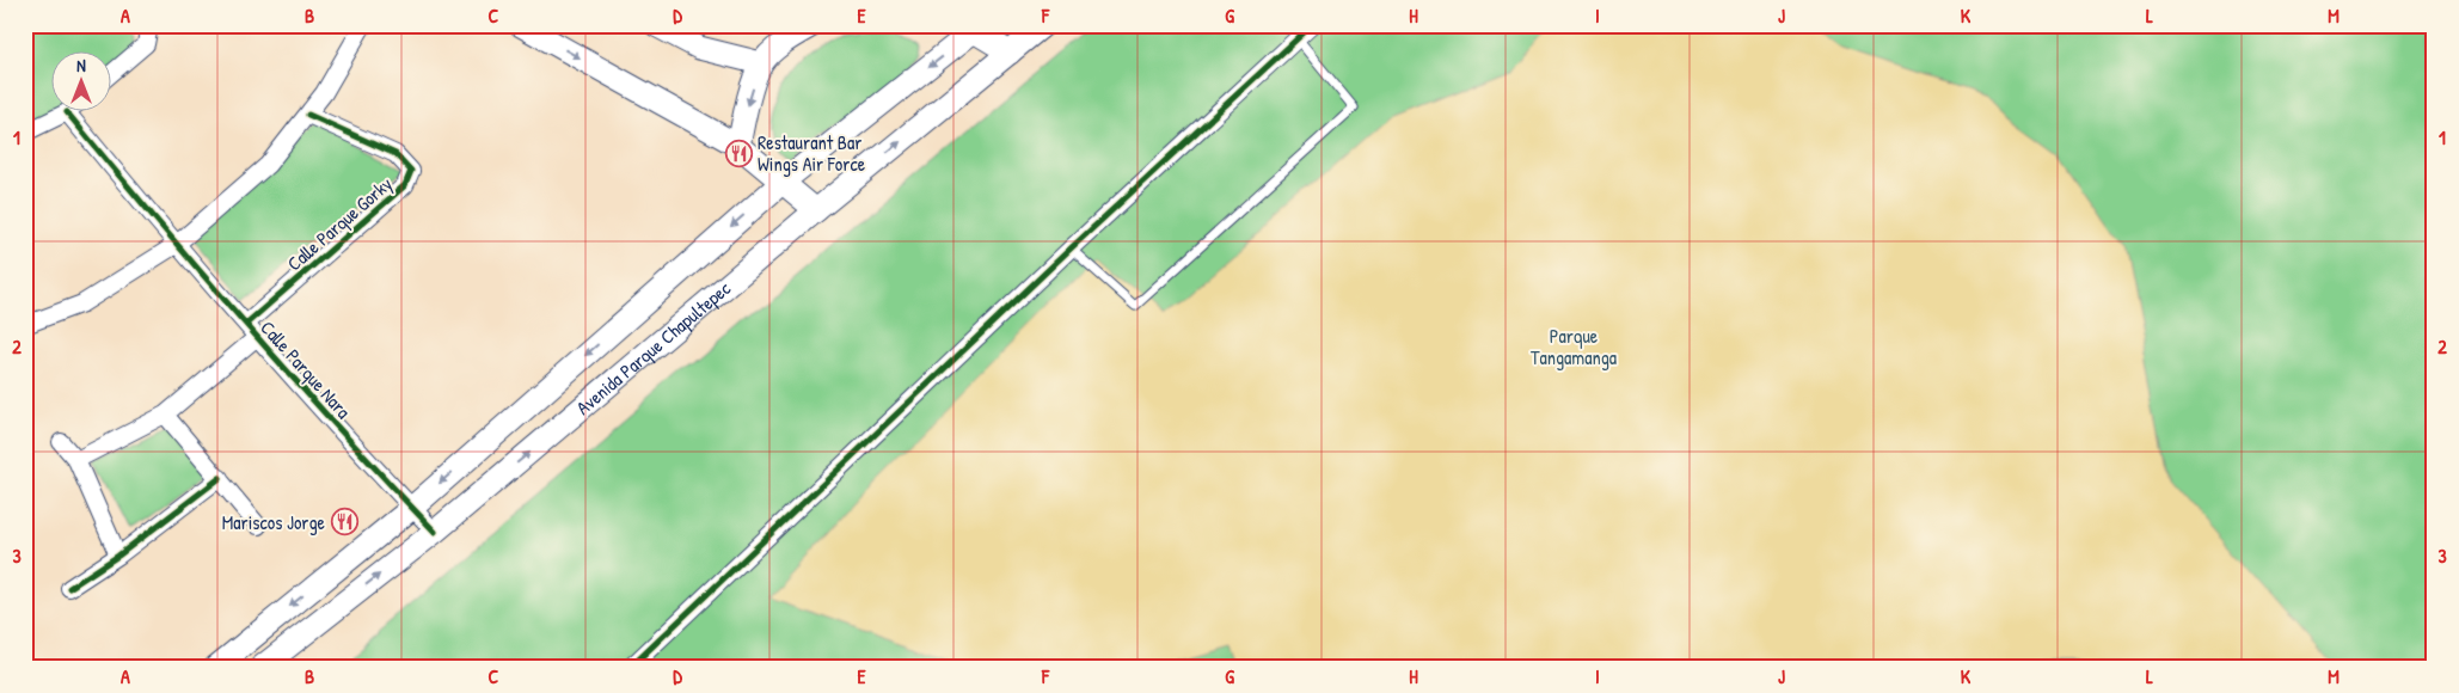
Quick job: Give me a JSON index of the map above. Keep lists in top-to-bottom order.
{
  "streets": {
    "main road": ["Avenida Parque Chapultepec"],
    "street": ["Calle Parque Gorky", "Calle Parque Nara"]
  },
  "crossings": [
    ["Calle Parque Gorky", "Calle Parque Nara"],
    ["Avenida Parque Chapultepec", "Calle Parque Nara"]
  ],
  "parks": ["Parque Tangamanga"],
  "places": {
    "restaurant": ["Restaurant Bar Wings Air Force", "Mariscos Jorge"]
  },
  "north": "top",
  "grid": {
    "columns": [
      "A",
      "B",
      "C",
      "D",
      "E",
      "F",
      "G",
      "H",
      "I",
      "J",
      "K",
      "L",
      "M"
    ],
    "rows": ["1", "2", "3"]
  }
}
